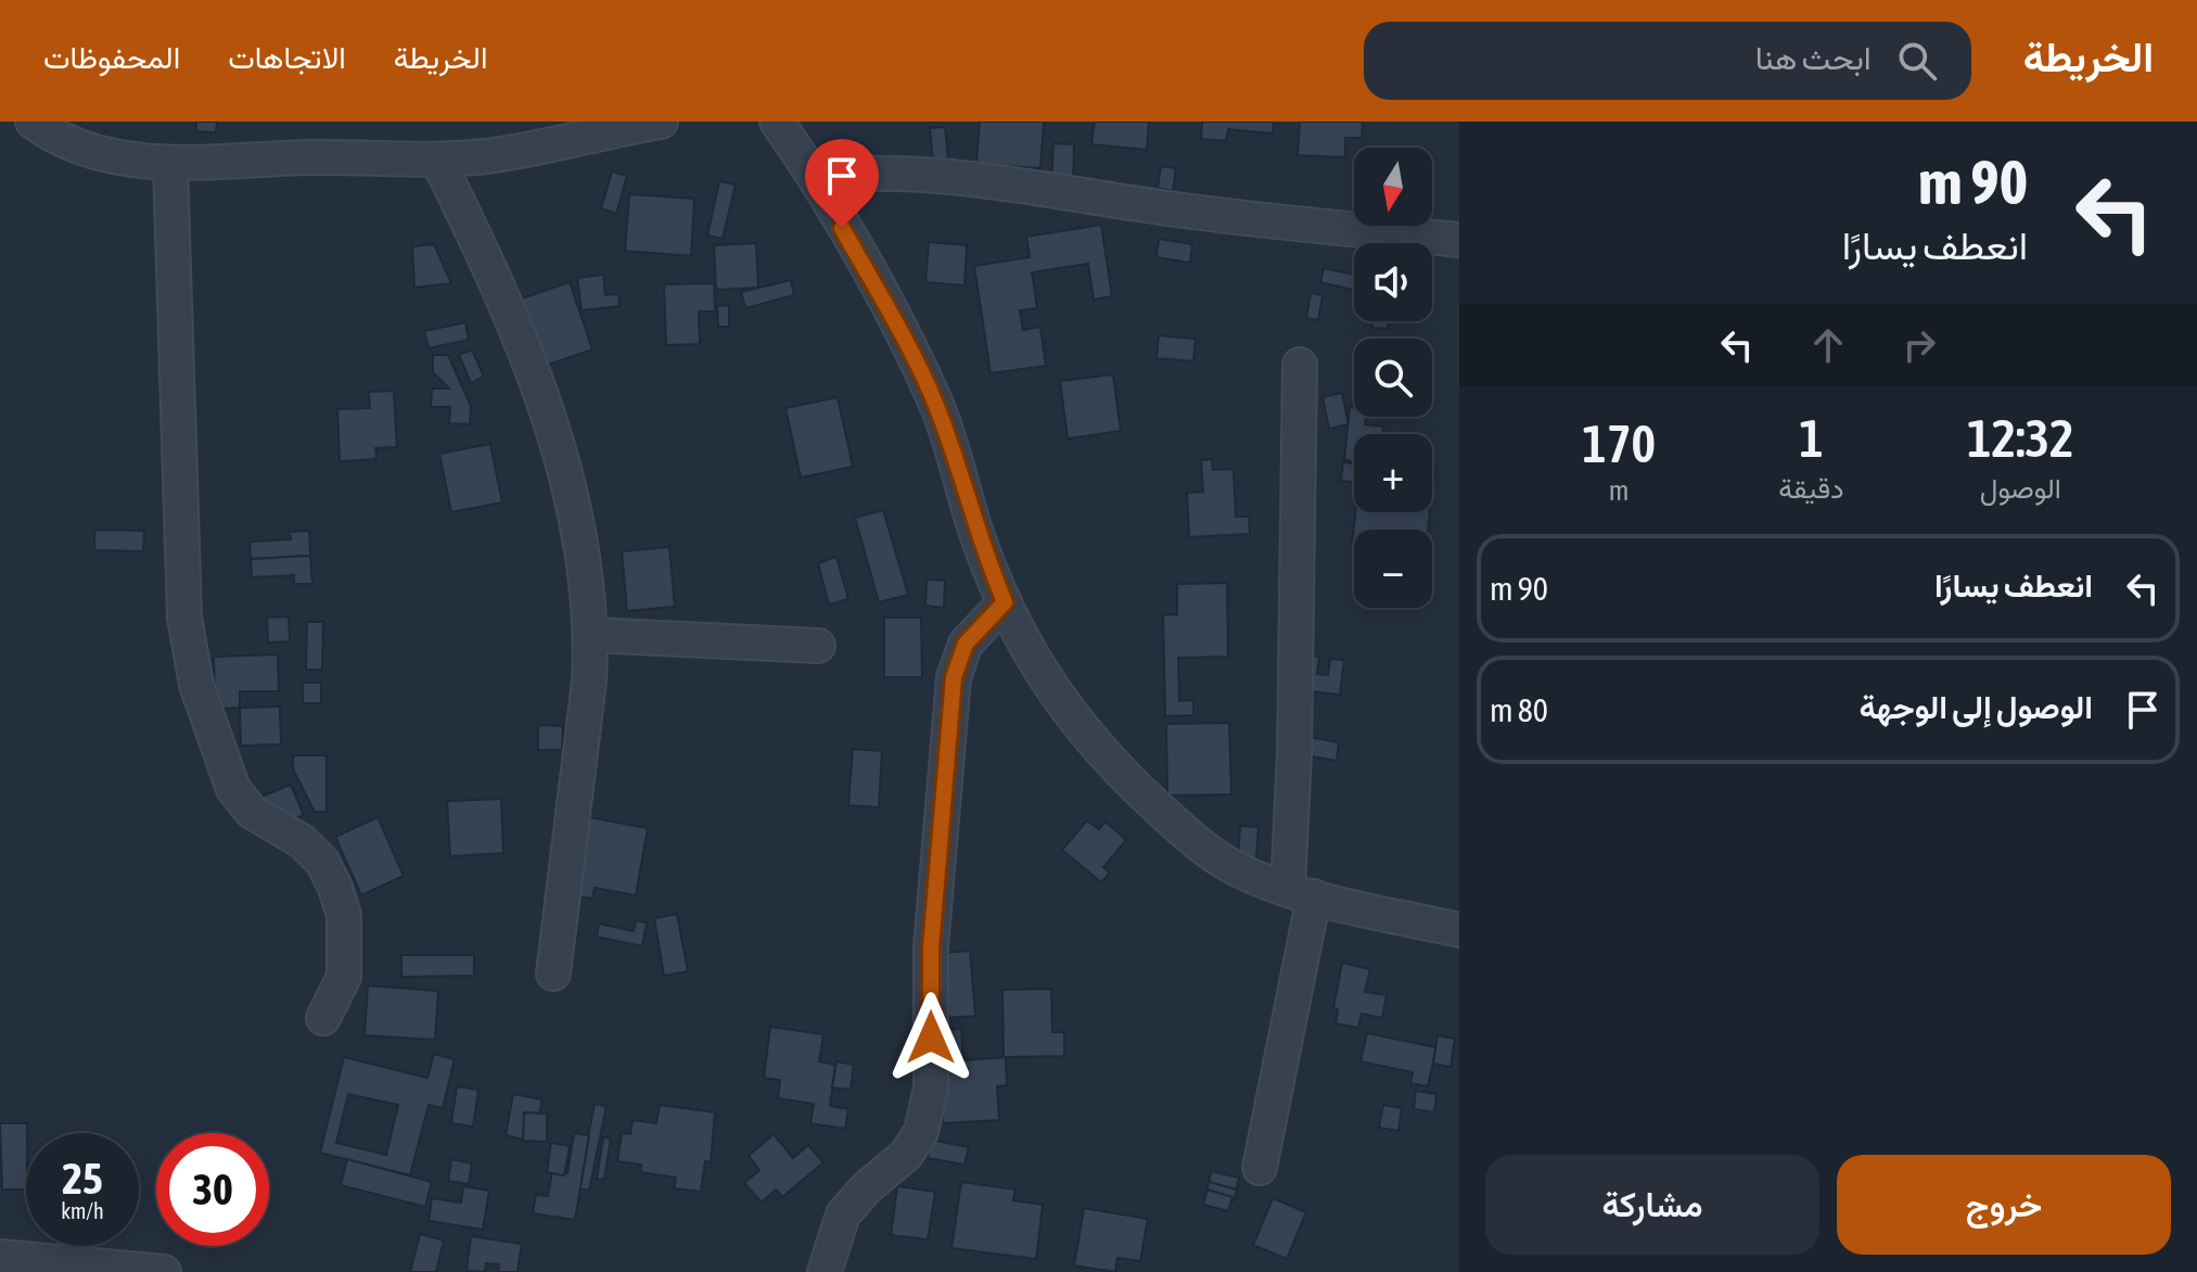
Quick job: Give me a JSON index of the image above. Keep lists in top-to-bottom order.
{
  "north": "bottom",
  "page": {
    "header": "الخريطة",
    "search": "ابحث هنا",
    "nav": ["الخريطة", "الاتجاهات", "المحفوظات"],
    "turn": ["90 m", "انعطف يسارًا"],
    "map_buttons": ["+", "−"],
    "eta": [
      "12:32",
      "الوصول",
      "1",
      "دقيقة",
      "170",
      "m"
    ],
    "list": [
      {
        "name": "انعطف يسارًا",
        "value": "90 m"
      },
      {
        "name": "الوصول إلى الوجهة",
        "value": "80 m"
      }
    ],
    "speed": "25 km/h",
    "limit": "30",
    "buttons": ["خروج", "مشاركة"]
  }
}
